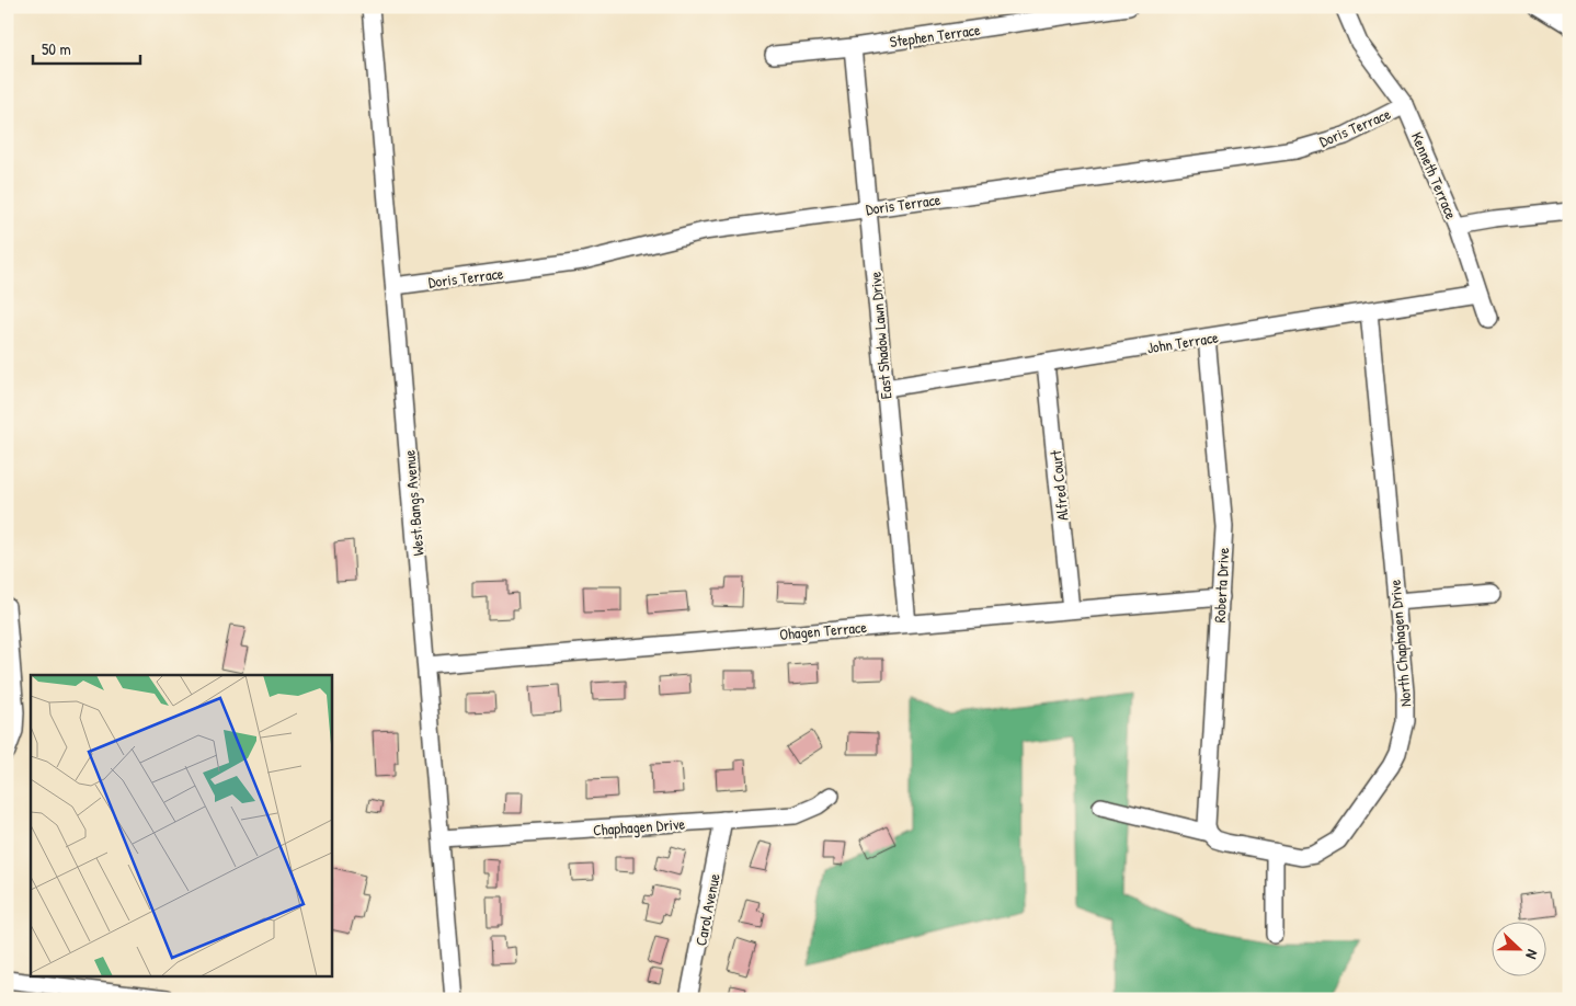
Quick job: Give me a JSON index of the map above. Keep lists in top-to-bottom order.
{
  "streets": {
    "street": [
      "Stephen Terrace",
      "Doris Terrace",
      "Kenneth Terrace",
      "East Shadow Lawn Drive",
      "John Terrace",
      "Alfred Court",
      "West Bangs Avenue",
      "Roberta Drive",
      "Ohagen Terrace",
      "North Chaphagen Drive",
      "Chaphagen Drive",
      "Carol Avenue"
    ]
  },
  "crossings": [
    ["Stephen Terrace", "East Shadow Lawn Drive"],
    ["Doris Terrace", "Kenneth Terrace"],
    ["Doris Terrace", "East Shadow Lawn Drive"],
    ["Doris Terrace", "West Bangs Avenue"],
    ["Kenneth Terrace", "John Terrace"],
    ["East Shadow Lawn Drive", "John Terrace"],
    ["East Shadow Lawn Drive", "Ohagen Terrace"],
    ["John Terrace", "Alfred Court"],
    ["John Terrace", "Roberta Drive"],
    ["John Terrace", "North Chaphagen Drive"],
    ["Alfred Court", "Ohagen Terrace"],
    ["West Bangs Avenue", "Ohagen Terrace"],
    ["West Bangs Avenue", "Chaphagen Drive"],
    ["Roberta Drive", "Ohagen Terrace"],
    ["Roberta Drive", "North Chaphagen Drive"],
    ["Chaphagen Drive", "Carol Avenue"]
  ],
  "scale_bar": "50 m",
  "north": "right"
}
